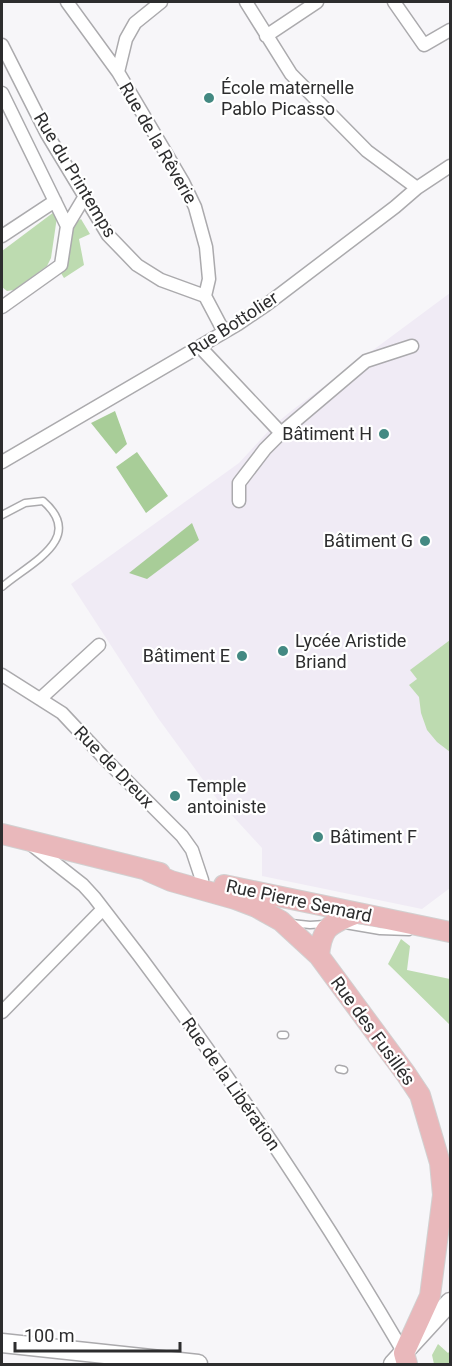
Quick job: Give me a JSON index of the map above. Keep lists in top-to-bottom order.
{
  "streets": {
    "main road": ["Rue Pierre Semard", "Rue des Fusillés"],
    "street": [
      "Rue de la Rêverie",
      "Rue du Printemps",
      "Rue Bottolier",
      "Rue de Dreux",
      "Rue de la Libération"
    ]
  },
  "crossings": [
    ["Rue de la Rêverie", "Rue du Printemps"],
    ["Rue de Dreux", "Rue Pierre Semard"],
    ["Rue Pierre Semard", "Rue des Fusillés"],
    ["Rue Pierre Semard", "Rue de la Libération"],
    ["Rue des Fusillés", "Rue de la Libération"]
  ],
  "places": [
    "École maternelle Pablo Picasso",
    "Bâtiment H",
    "Bâtiment G",
    "Lycée Aristide Briand",
    "Bâtiment E",
    "Temple antoiniste",
    "Bâtiment F"
  ],
  "scale_bar": "100 m"
}
